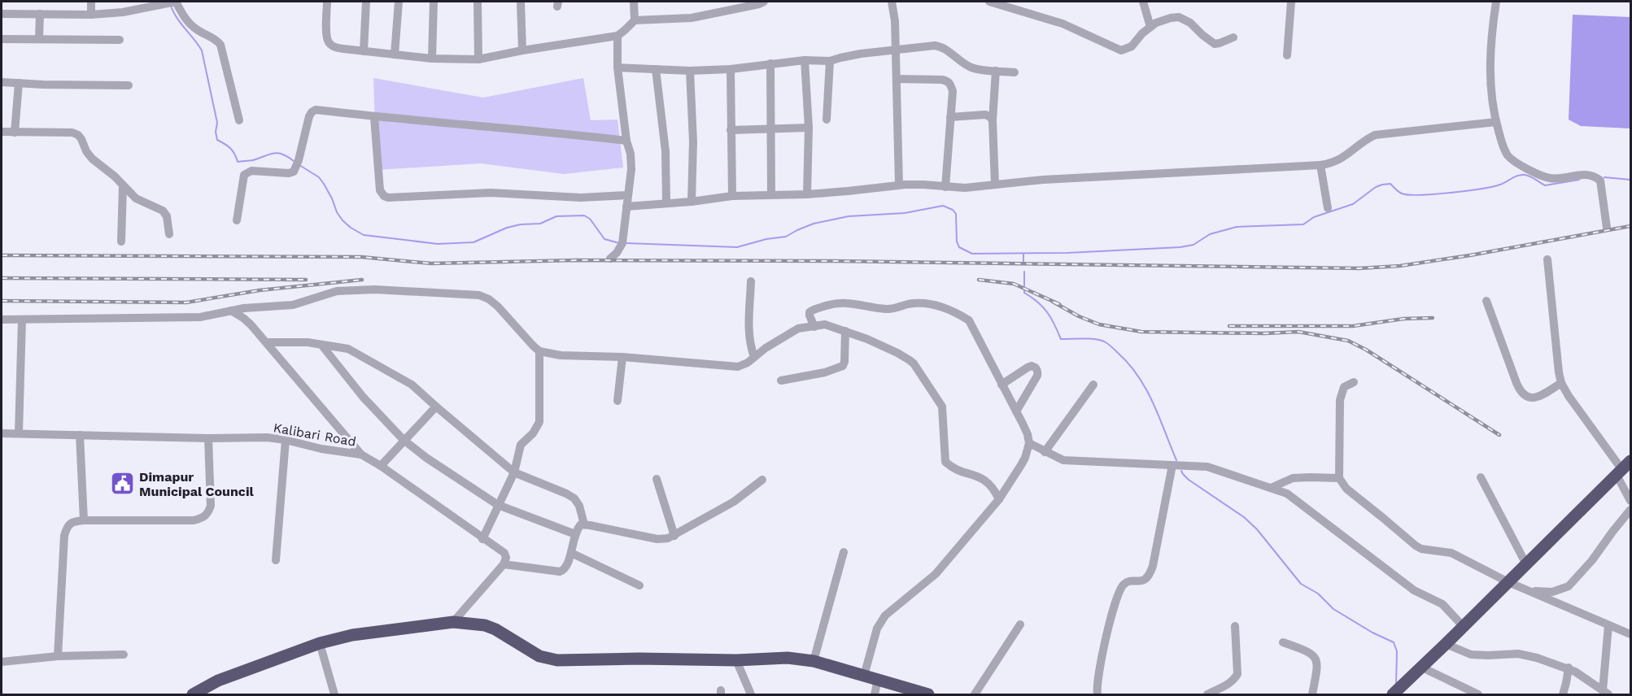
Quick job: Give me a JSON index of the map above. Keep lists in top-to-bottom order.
{
  "streets": {
    "street": ["Kalibari Road"]
  },
  "places": {
    "public building": ["Dimapur Municipal Council"]
  }
}
